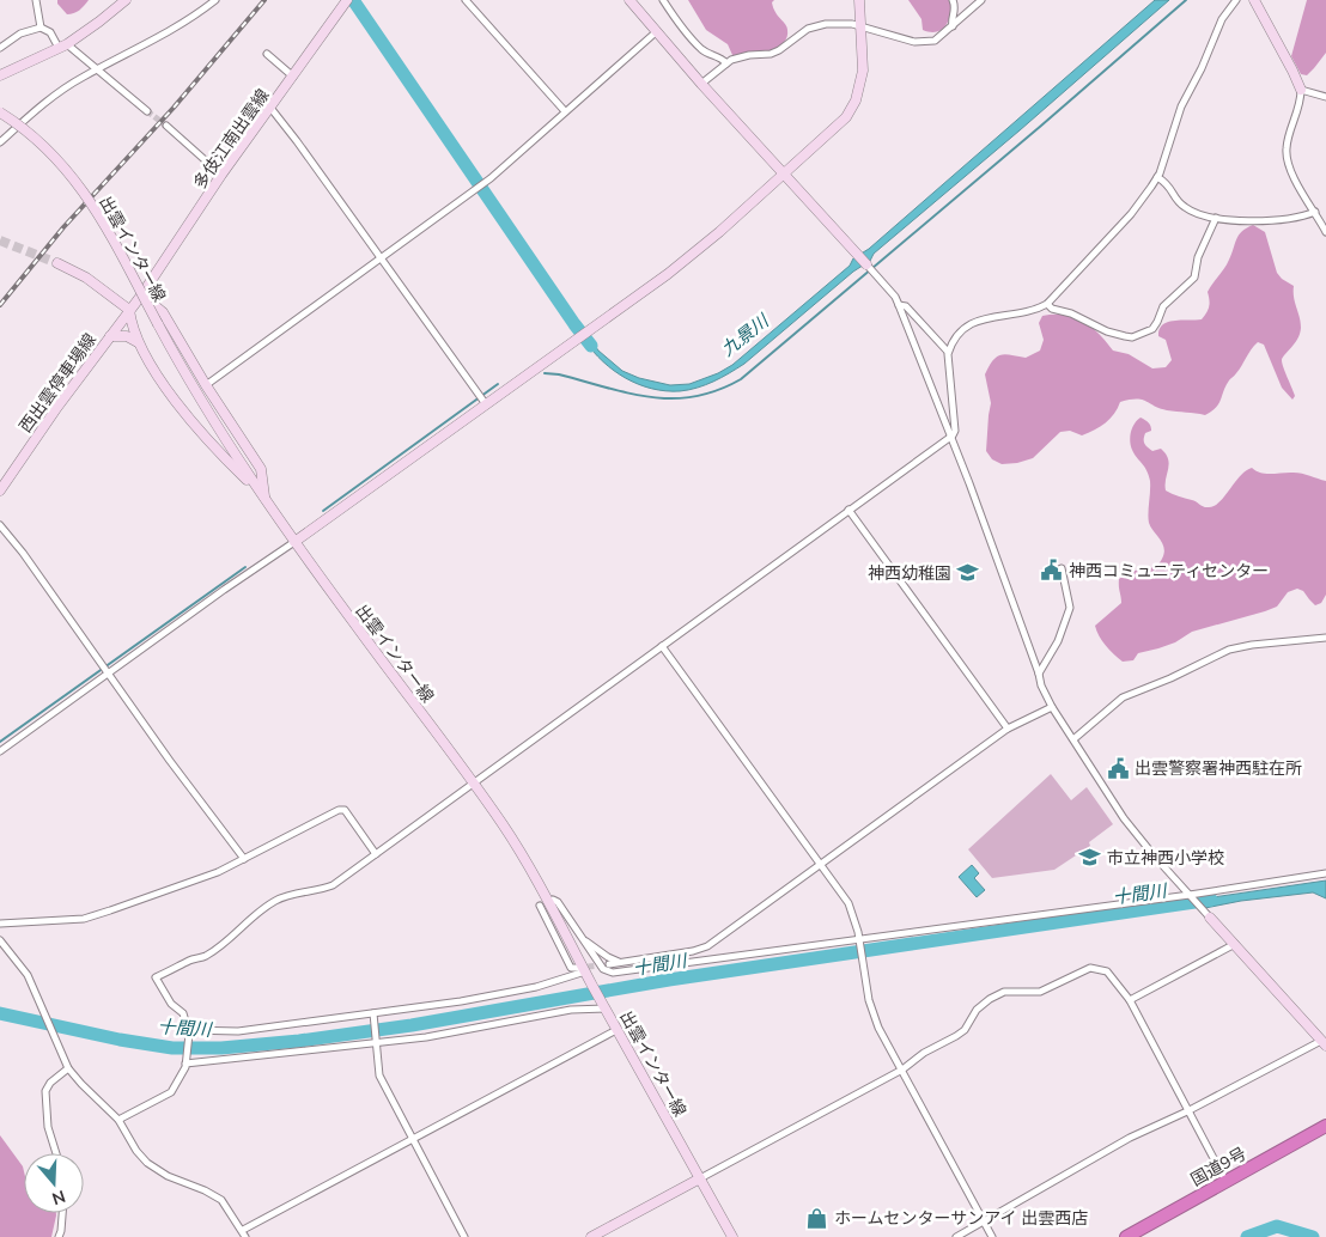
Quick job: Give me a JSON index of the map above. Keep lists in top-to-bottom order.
{
  "streets": {
    "highway": ["国道9号"],
    "main road": ["多伎江南出雲線", "出雲インター線", "西出雲停車場線"]
  },
  "crossings": [
    ["多伎江南出雲線", "西出雲停車場線"]
  ],
  "water": ["九景川", "十間川"],
  "places": {
    "public building": ["神西コミュニティセンター", "出雲警察署神西駐在所"],
    "school or university": ["神西幼稚園", "市立神西小学校"],
    "shop": ["ホームセンターサンアイ 出雲西店"]
  },
  "north": "bottom"
}
